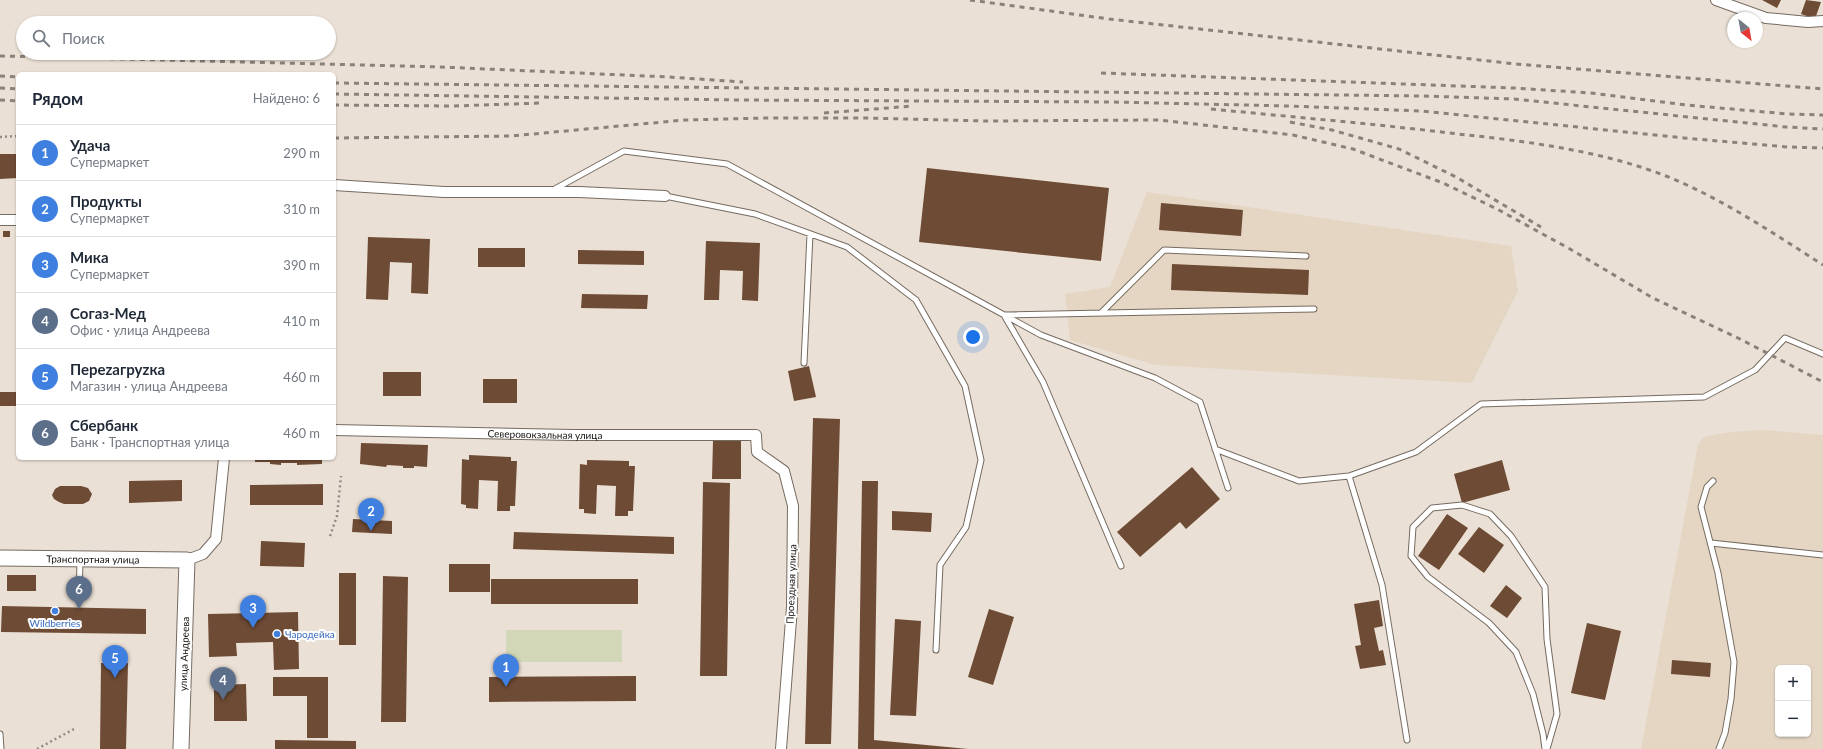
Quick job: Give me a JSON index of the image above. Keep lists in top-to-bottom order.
{
  "streets": {
    "street": [
      "Северовокзальная улица",
      "Транспортная улица",
      "Проездная улица",
      "улица Андреева"
    ]
  },
  "crossings": [
    ["Северовокзальная улица", "Проездная улица"],
    ["Транспортная улица", "улица Андреева"]
  ],
  "places": ["Wildberries", "Чародейка"],
  "north": "bottom right",
  "page": {
    "search": "Поиск",
    "heading": ["Рядом", "Найдено: 6"],
    "list": [
      {
        "mark": "1",
        "name": "Удача",
        "note": "Супермаркет",
        "value": "290 m"
      },
      {
        "mark": "2",
        "name": "Продукты",
        "note": "Супермаркет",
        "value": "310 m"
      },
      {
        "mark": "3",
        "name": "Мика",
        "note": "Супермаркет",
        "value": "390 m"
      },
      {
        "mark": "4",
        "name": "Согаз-Мед",
        "note": "Офис · улица Андреева",
        "value": "410 m"
      },
      {
        "mark": "5",
        "name": "Переzагруzка",
        "note": "Магазин · улица Андреева",
        "value": "460 m"
      },
      {
        "mark": "6",
        "name": "Сбербанк",
        "note": "Банк · Транспортная улица",
        "value": "460 m"
      }
    ],
    "pins": [
      "2",
      "6",
      "3",
      "5",
      "1",
      "4"
    ],
    "map_buttons": ["+", "−"]
  }
}
